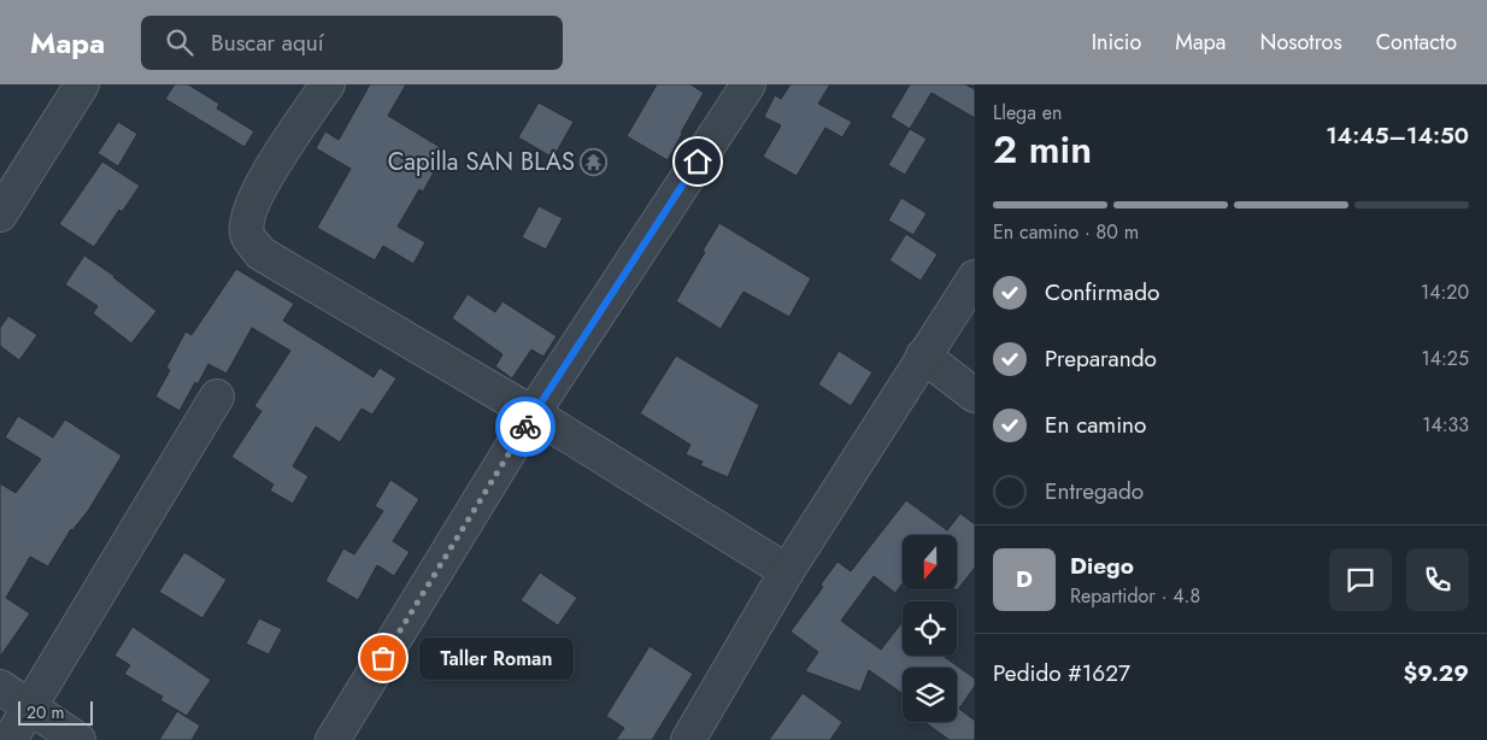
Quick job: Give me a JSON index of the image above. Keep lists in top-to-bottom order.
{
  "places": {
    "temple": ["Capilla SAN BLAS"],
    "other": ["Taller Roman"]
  },
  "scale_bar": "20 m",
  "north": "bottom",
  "page": {
    "header": "Mapa",
    "search": "Buscar aquí",
    "nav": [
      "Inicio",
      "Mapa",
      "Nosotros",
      "Contacto"
    ],
    "heading": ["2 min", "Llega en", "14:45–14:50"],
    "panel": [
      "Diego",
      "Repartidor · 4.8",
      "Pedido #1627",
      "$9.29"
    ],
    "bar": "En camino · 80 m",
    "list": [
      ["Confirmado", "14:20"],
      ["Preparando", "14:25"],
      ["En camino", "14:33"],
      "Entregado"
    ],
    "round": "D",
    "bubble": "Taller Roman",
    "scale": "20 m"
  }
}
